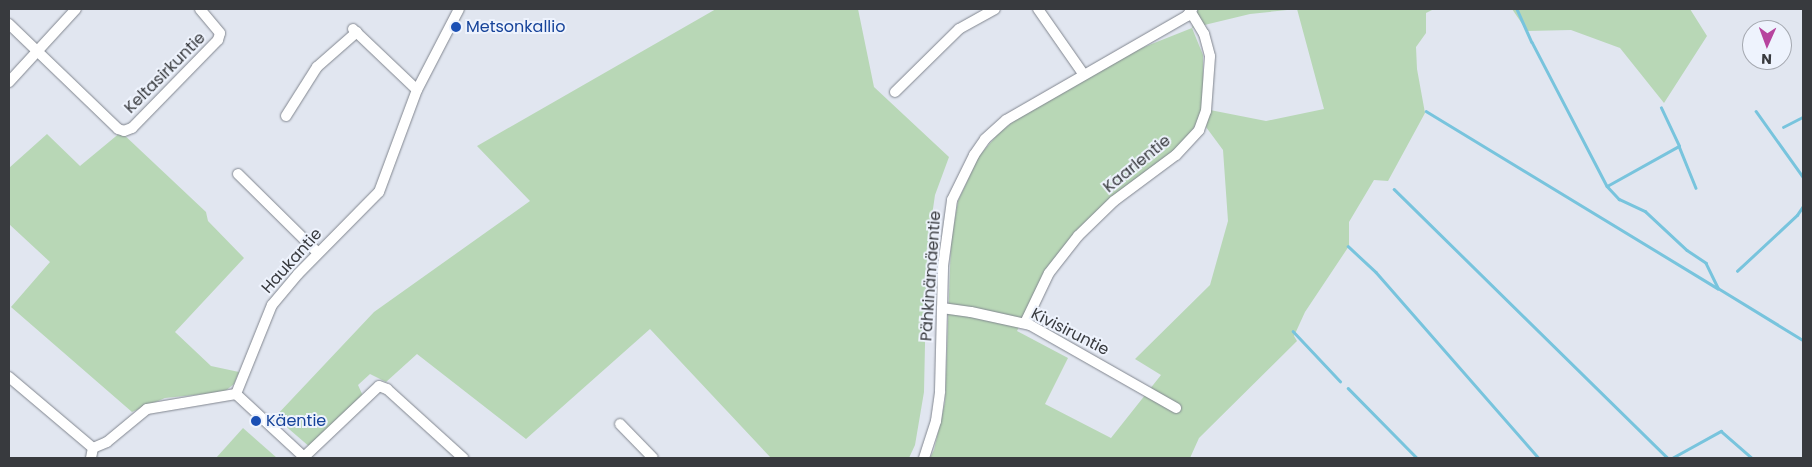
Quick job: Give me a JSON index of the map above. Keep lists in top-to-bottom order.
{
  "streets": {
    "street": [
      "Keltasirkuntie",
      "Kaarlentie",
      "Haukantie",
      "Pähkinämäentie",
      "Kivisiruntie"
    ]
  },
  "crossings": [
    ["Kaarlentie", "Pähkinämäentie"],
    ["Kaarlentie", "Kivisiruntie"],
    ["Pähkinämäentie", "Kivisiruntie"]
  ],
  "places": ["Metsonkallio", "Käentie"],
  "north": "bottom"
}
